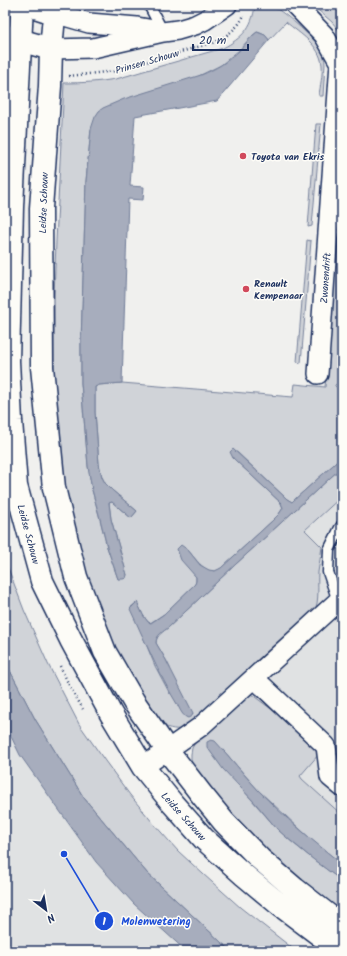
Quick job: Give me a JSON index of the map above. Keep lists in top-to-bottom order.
{
  "streets": {
    "main road": ["Leidse Schouw"],
    "street": ["Zwanendrift"],
    "path": ["Prinsen Schouw"]
  },
  "crossings": [
    ["Prinsen Schouw", "Leidse Schouw"]
  ],
  "places": ["Toyota van Ekris", "Renault Kempenaar", "Molenwetering"],
  "scale_bar": "20 m",
  "north": "bottom right"
}
